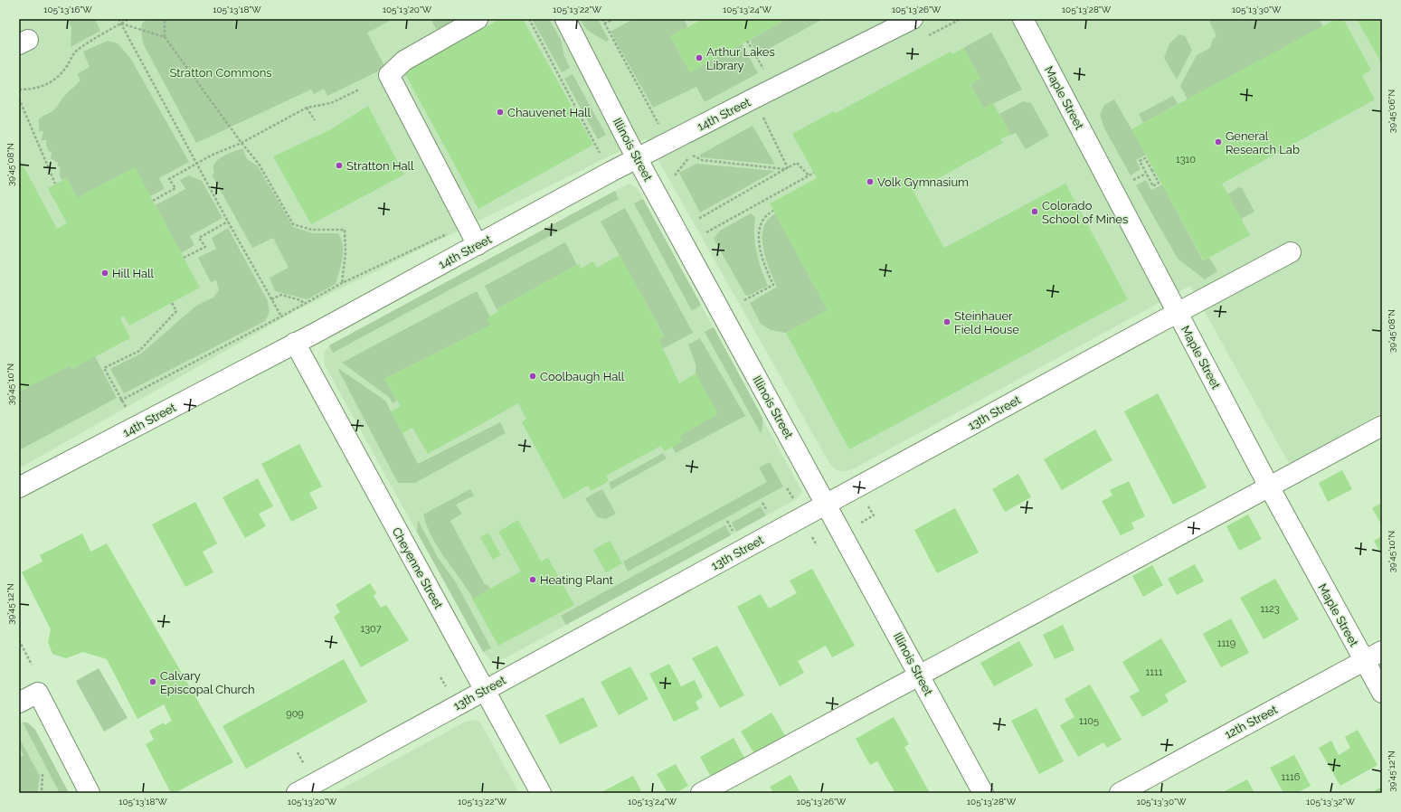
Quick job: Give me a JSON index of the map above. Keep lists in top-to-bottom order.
{
  "streets": {
    "street": [
      "Maple Street",
      "14th Street",
      "Illinois Street",
      "13th Street",
      "Cheyenne Street",
      "12th Street"
    ]
  },
  "crossings": [
    ["Maple Street", "13th Street"],
    ["Maple Street", "12th Street"],
    ["14th Street", "Illinois Street"],
    ["14th Street", "Cheyenne Street"],
    ["Illinois Street", "13th Street"],
    ["13th Street", "Cheyenne Street"]
  ],
  "parks": ["Stratton Commons"],
  "places": [
    "Arthur Lakes Library",
    "Chauvenet Hall",
    "General Research Lab",
    "Stratton Hall",
    "Volk Gymnasium",
    "Colorado School of Mines",
    "Hill Hall",
    "Steinhauer Field House",
    "Coolbaugh Hall",
    "Heating Plant",
    "Calvary Episcopal Church"
  ],
  "house_numbers": [
    "1310",
    "1123",
    "1307",
    "1119",
    "1111",
    "909",
    "1105",
    "1116"
  ],
  "coordinates": [
    "105°13'16\"W",
    "105°13'18\"W",
    "105°13'20\"W",
    "105°13'22\"W",
    "105°13'24\"W",
    "105°13'26\"W",
    "105°13'28\"W",
    "105°13'30\"W",
    "39°45'06\"N",
    "39°45'08\"N",
    "39°45'10\"N",
    "39°45'12\"N",
    "105°13'32\"W"
  ]
}
